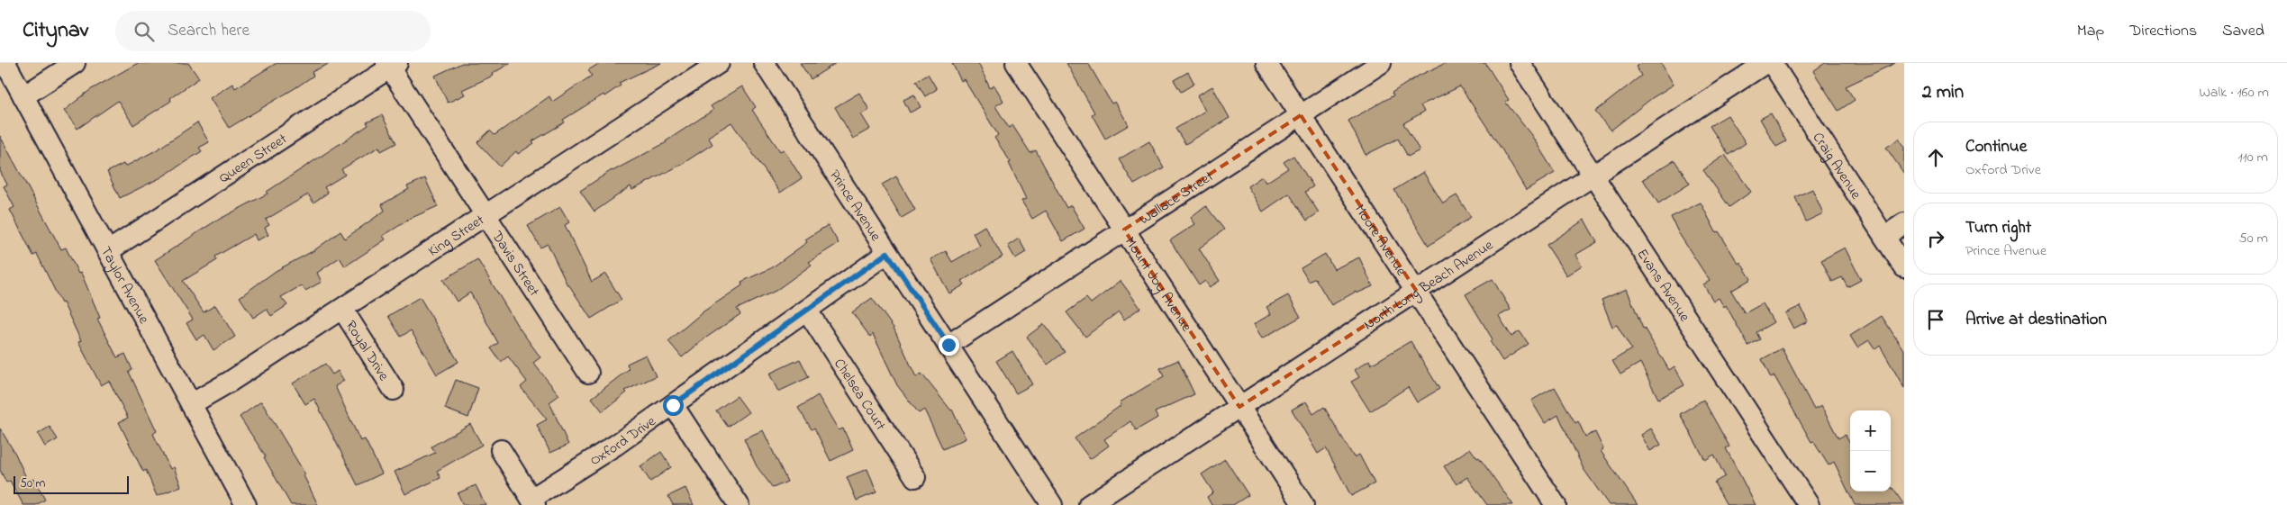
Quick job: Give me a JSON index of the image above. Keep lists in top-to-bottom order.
{
  "streets": {
    "street": [
      "Queen Street",
      "Craig Avenue",
      "Wallace Street",
      "Prince Avenue",
      "King Street",
      "Moore Avenue",
      "Davis Street",
      "Taylor Avenue",
      "Mount Joy Avenue",
      "North Long Beach Avenue",
      "Evans Avenue",
      "Royal Drive",
      "Chelsea Court",
      "Oxford Drive"
    ]
  },
  "crossings": [
    ["Queen Street", "Davis Street"],
    ["Queen Street", "Taylor Avenue"],
    ["Wallace Street", "Prince Avenue"],
    ["Wallace Street", "Moore Avenue"],
    ["Wallace Street", "Mount Joy Avenue"],
    ["Prince Avenue", "Oxford Drive"],
    ["King Street", "Davis Street"],
    ["King Street", "Taylor Avenue"],
    ["King Street", "Royal Drive"],
    ["Moore Avenue", "North Long Beach Avenue"],
    ["Mount Joy Avenue", "North Long Beach Avenue"],
    ["North Long Beach Avenue", "Evans Avenue"],
    ["Chelsea Court", "Oxford Drive"]
  ],
  "scale_bar": "50 m",
  "page": {
    "header": "Citynav",
    "search": "Search here",
    "nav": ["Map", "Directions", "Saved"],
    "heading": ["2 min", "Walk · 160 m"],
    "list": [
      ["Continue", "Oxford Drive", "110 m"],
      ["Turn right", "Prince Avenue", "50 m"],
      "Arrive at destination"
    ],
    "map_buttons": ["+", "−"],
    "scale": "50 m"
  }
}
